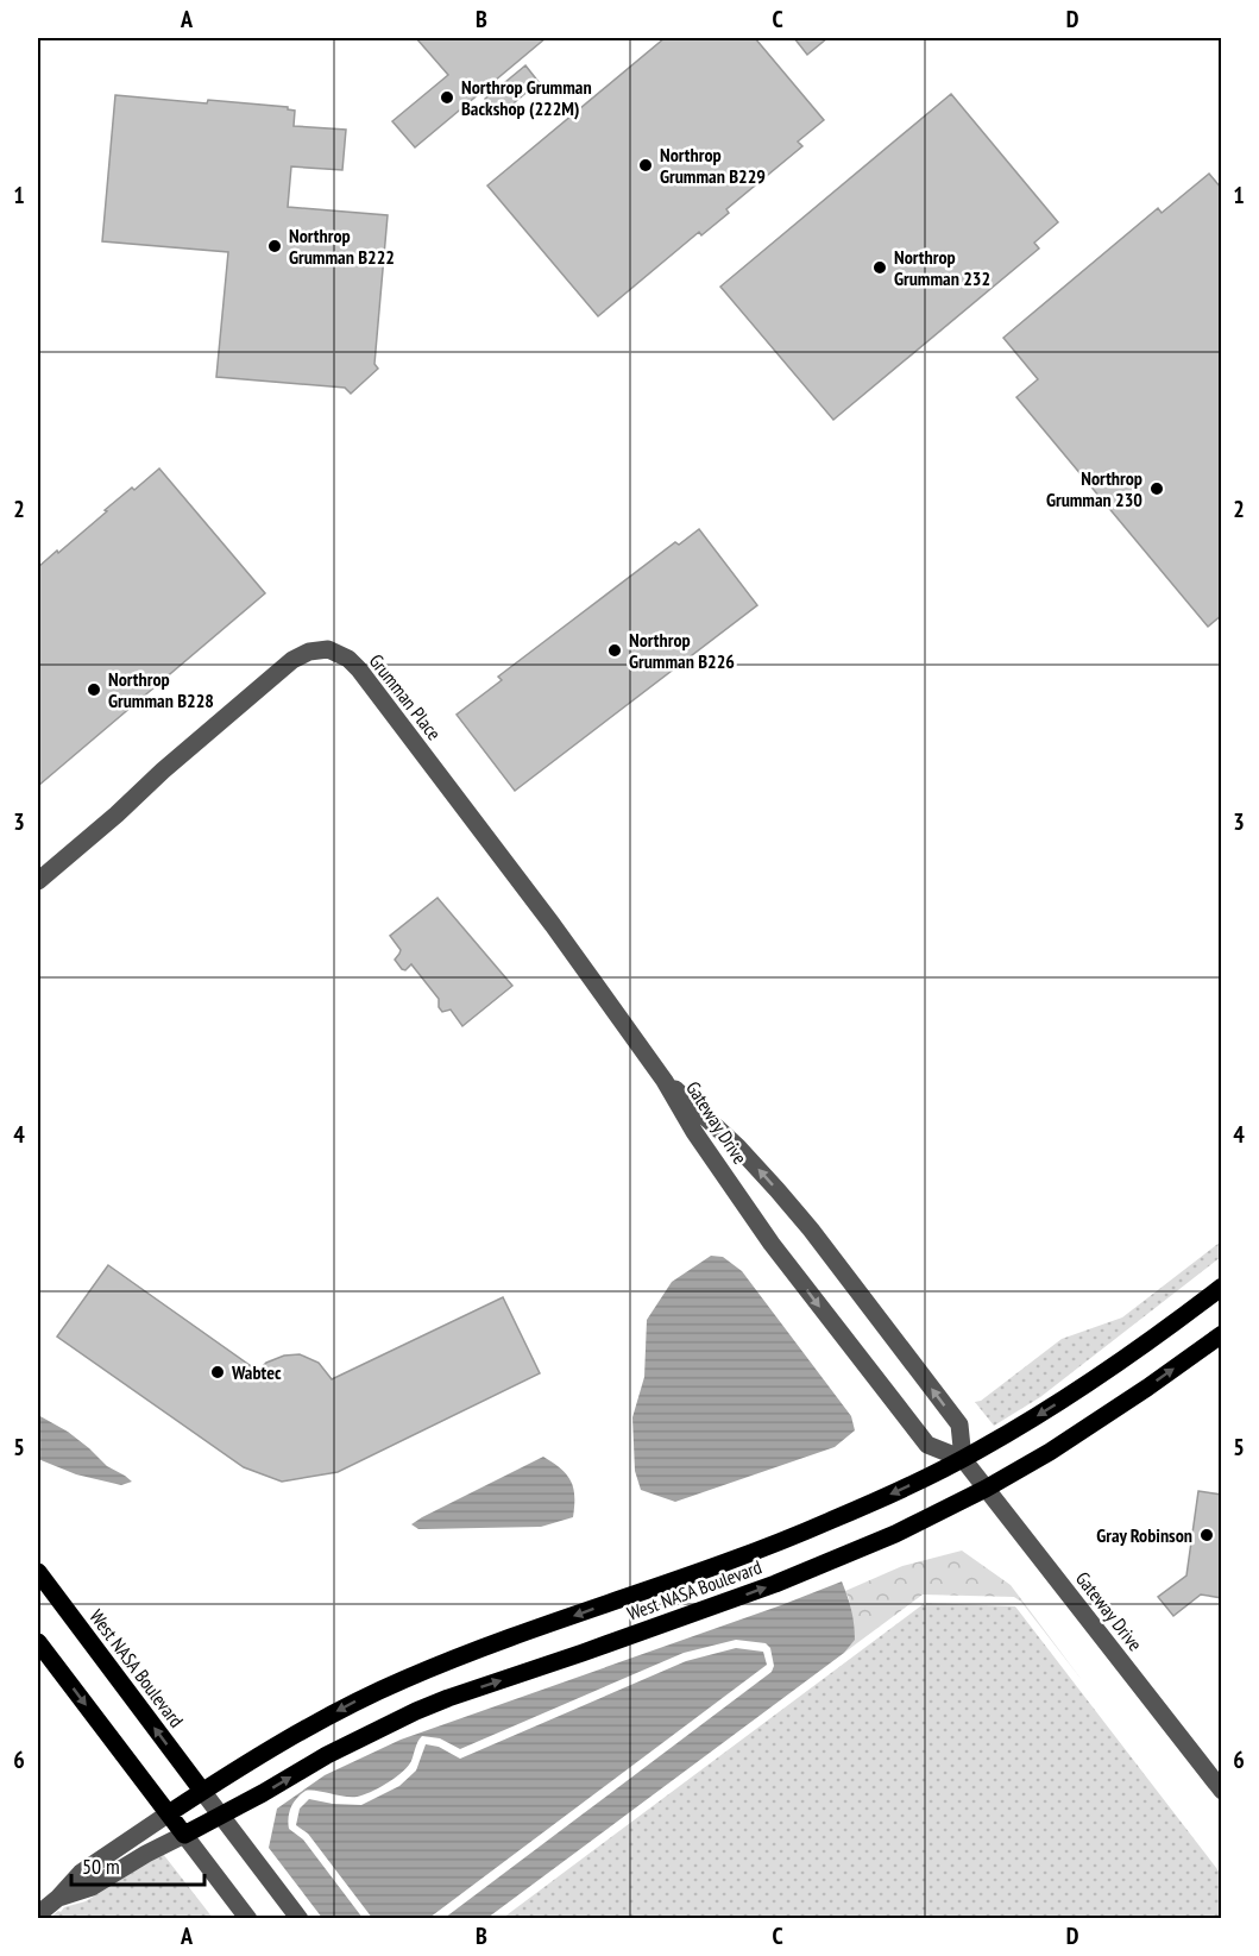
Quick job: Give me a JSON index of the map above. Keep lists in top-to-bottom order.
{
  "streets": {
    "main road": ["West NASA Boulevard"],
    "street": ["Grumman Place", "Gateway Drive"]
  },
  "crossings": [
    ["Grumman Place", "Gateway Drive"],
    ["Gateway Drive", "West NASA Boulevard"]
  ],
  "places": [
    "Northrop Grumman Backshop (222M)",
    "Northrop Grumman B229",
    "Northrop Grumman B222",
    "Northrop Grumman 232",
    "Northrop Grumman 230",
    "Northrop Grumman B226",
    "Northrop Grumman B228",
    "Wabtec",
    "Gray Robinson"
  ],
  "scale_bar": "50 m",
  "grid": {
    "columns": [
      "A",
      "B",
      "C",
      "D"
    ],
    "rows": [
      "1",
      "2",
      "3",
      "4",
      "5",
      "6"
    ]
  }
}
